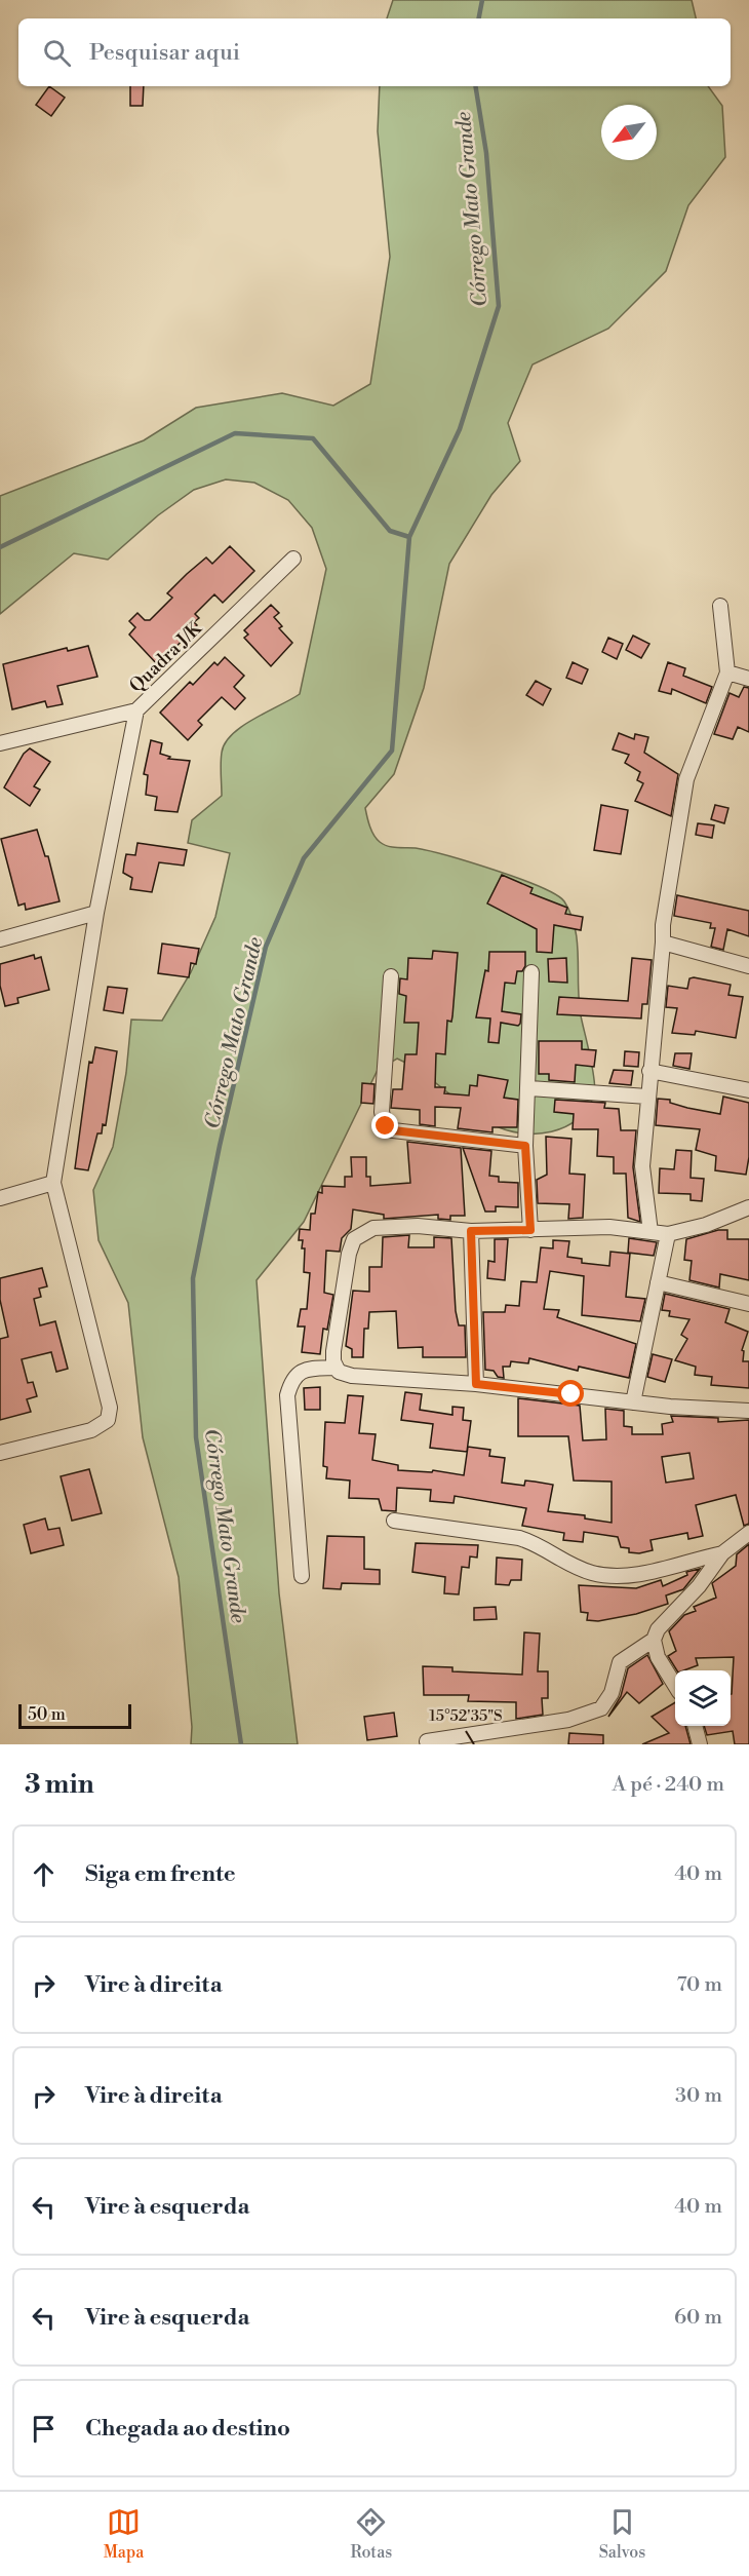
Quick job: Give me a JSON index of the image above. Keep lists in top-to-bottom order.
{
  "streets": {
    "street": ["Quadra J/K"]
  },
  "water": ["Córrego Mato Grande"],
  "scale_bar": "50 m",
  "north": "bottom left",
  "page": {
    "search": "Pesquisar aqui",
    "scale": "50 m",
    "heading": ["3 min", "A pé · 240 m"],
    "list": [
      ["Siga em frente", "40 m"],
      ["Vire à direita", "70 m"],
      ["Vire à direita", "30 m"],
      ["Vire à esquerda", "40 m"],
      ["Vire à esquerda", "60 m"],
      "Chegada ao destino"
    ],
    "nav": ["Mapa", "Rotas", "Salvos"]
  },
  "coordinates": ["15°52'35\"S"]
}
